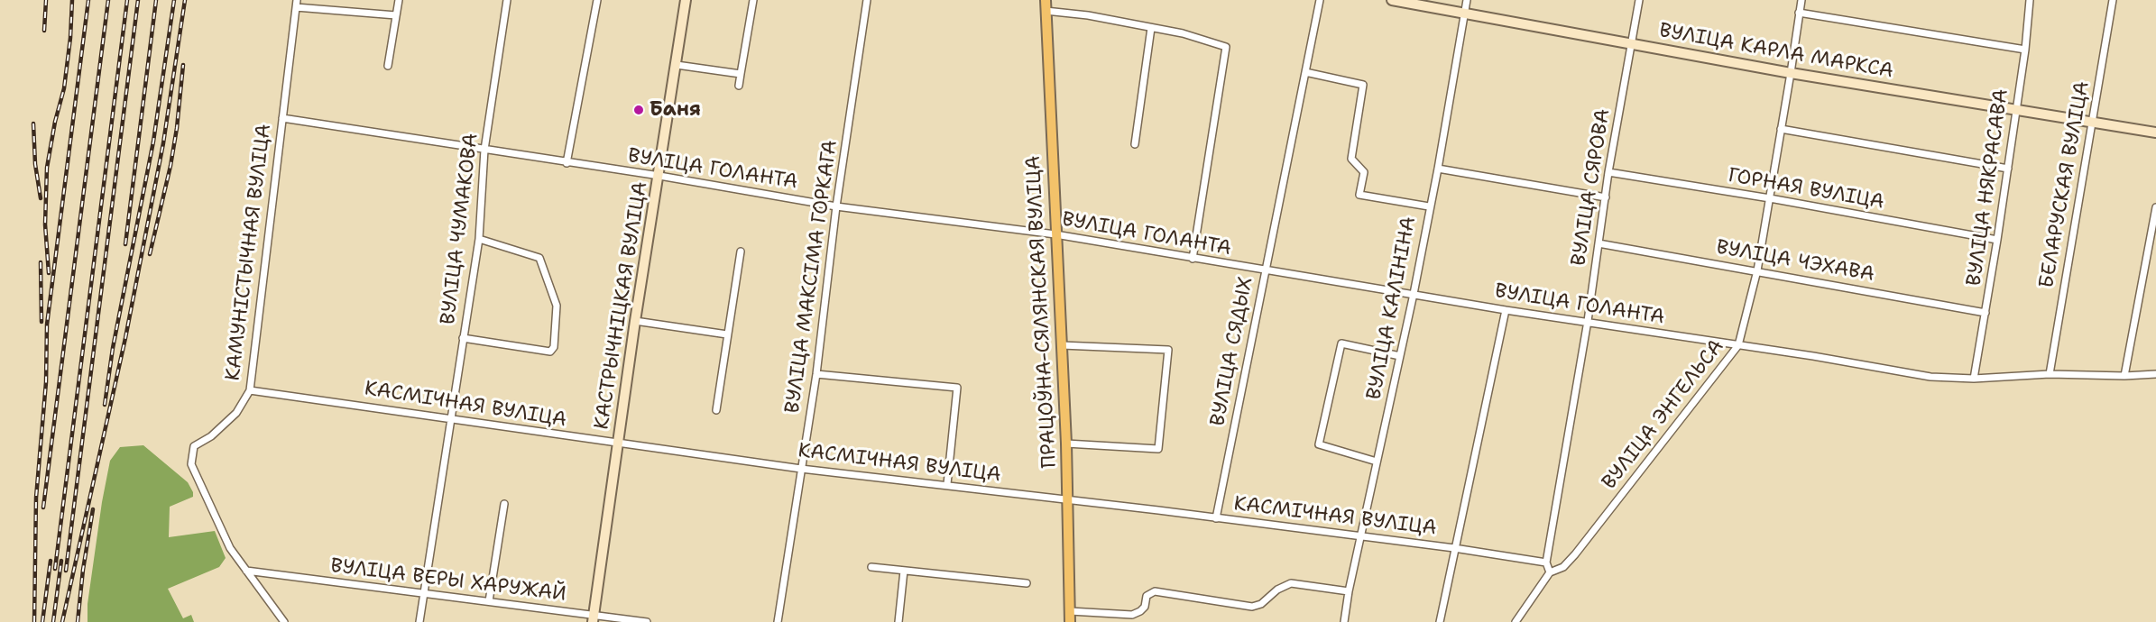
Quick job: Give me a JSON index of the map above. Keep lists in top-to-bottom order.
{
  "streets": {
    "main road": ["ПРАЦОЎНА-СЯЛЯНСКАЯ ВУЛІЦА"],
    "street": [
      "ВУЛІЦА КАРЛА МАРКСА",
      "ВУЛІЦА ГОЛАНТА",
      "БЕЛАРУСКАЯ ВУЛІЦА",
      "ВУЛІЦА СЯРОВА",
      "ВУЛІЦА НЯКРАСАВА",
      "ГОРНАЯ ВУЛІЦА",
      "ВУЛІЦА ЧУМАКОВА",
      "КАМУНІСТЫЧНАЯ ВУЛІЦА",
      "ВУЛІЦА ЧЭХАВА",
      "ВУЛІЦА МАКСІМА ГОРКАГА",
      "КАСТРЫЧНІЦКАЯ ВУЛІЦА",
      "ВУЛІЦА КАЛІНІНА",
      "ВУЛІЦА СЯДЫХ",
      "КАСМІЧНАЯ ВУЛІЦА",
      "ВУЛІЦА ЭНГЕЛЬСА",
      "ВУЛІЦА ВЕРЫ ХАРУЖАЙ"
    ]
  },
  "crossings": [
    ["ВУЛІЦА КАРЛА МАРКСА", "БЕЛАРУСКАЯ ВУЛІЦА"],
    ["ВУЛІЦА КАРЛА МАРКСА", "ВУЛІЦА СЯРОВА"],
    ["ВУЛІЦА КАРЛА МАРКСА", "ВУЛІЦА НЯКРАСАВА"],
    ["ВУЛІЦА КАРЛА МАРКСА", "ВУЛІЦА КАЛІНІНА"],
    ["ВУЛІЦА КАРЛА МАРКСА", "ВУЛІЦА ЭНГЕЛЬСА"],
    ["ВУЛІЦА ГОЛАНТА", "БЕЛАРУСКАЯ ВУЛІЦА"],
    ["ВУЛІЦА ГОЛАНТА", "ВУЛІЦА СЯРОВА"],
    ["ВУЛІЦА ГОЛАНТА", "ВУЛІЦА НЯКРАСАВА"],
    ["ВУЛІЦА ГОЛАНТА", "ВУЛІЦА ЧУМАКОВА"],
    ["ВУЛІЦА ГОЛАНТА", "КАМУНІСТЫЧНАЯ ВУЛІЦА"],
    ["ВУЛІЦА ГОЛАНТА", "ВУЛІЦА МАКСІМА ГОРКАГА"],
    ["ВУЛІЦА ГОЛАНТА", "КАСТРЫЧНІЦКАЯ ВУЛІЦА"],
    ["ВУЛІЦА ГОЛАНТА", "ВУЛІЦА КАЛІНІНА"],
    ["ВУЛІЦА ГОЛАНТА", "ПРАЦОЎНА-СЯЛЯНСКАЯ ВУЛІЦА"],
    ["ВУЛІЦА ГОЛАНТА", "ВУЛІЦА СЯДЫХ"],
    ["ВУЛІЦА ГОЛАНТА", "ВУЛІЦА ЭНГЕЛЬСА"],
    ["ВУЛІЦА СЯРОВА", "ГОРНАЯ ВУЛІЦА"],
    ["ВУЛІЦА СЯРОВА", "ВУЛІЦА ЧЭХАВА"],
    ["ВУЛІЦА СЯРОВА", "КАСМІЧНАЯ ВУЛІЦА"],
    ["ВУЛІЦА СЯРОВА", "ВУЛІЦА ЭНГЕЛЬСА"],
    ["ВУЛІЦА НЯКРАСАВА", "ГОРНАЯ ВУЛІЦА"],
    ["ВУЛІЦА НЯКРАСАВА", "ВУЛІЦА ЧЭХАВА"],
    ["ГОРНАЯ ВУЛІЦА", "ВУЛІЦА ЭНГЕЛЬСА"],
    ["ВУЛІЦА ЧУМАКОВА", "КАСМІЧНАЯ ВУЛІЦА"],
    ["ВУЛІЦА ЧУМАКОВА", "ВУЛІЦА ВЕРЫ ХАРУЖАЙ"],
    ["КАМУНІСТЫЧНАЯ ВУЛІЦА", "КАСМІЧНАЯ ВУЛІЦА"],
    ["КАМУНІСТЫЧНАЯ ВУЛІЦА", "ВУЛІЦА ВЕРЫ ХАРУЖАЙ"],
    ["ВУЛІЦА ЧЭХАВА", "ВУЛІЦА ЭНГЕЛЬСА"],
    ["ВУЛІЦА МАКСІМА ГОРКАГА", "КАСМІЧНАЯ ВУЛІЦА"],
    ["КАСТРЫЧНІЦКАЯ ВУЛІЦА", "КАСМІЧНАЯ ВУЛІЦА"],
    ["КАСТРЫЧНІЦКАЯ ВУЛІЦА", "ВУЛІЦА ВЕРЫ ХАРУЖАЙ"],
    ["ВУЛІЦА КАЛІНІНА", "КАСМІЧНАЯ ВУЛІЦА"],
    ["ПРАЦОЎНА-СЯЛЯНСКАЯ ВУЛІЦА", "КАСМІЧНАЯ ВУЛІЦА"],
    ["ВУЛІЦА СЯДЫХ", "КАСМІЧНАЯ ВУЛІЦА"]
  ],
  "places": ["Баня"]
}
